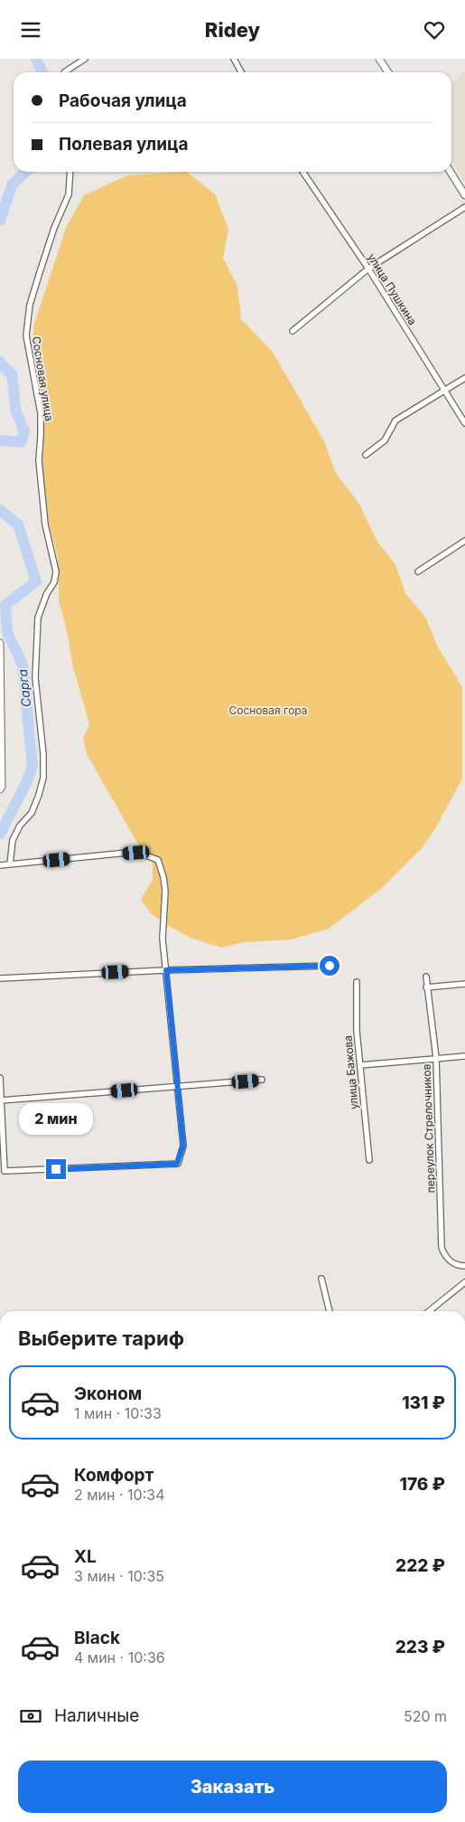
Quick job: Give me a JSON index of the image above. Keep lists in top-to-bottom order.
{
  "streets": {
    "street": [
      "улица Пушкина",
      "Сосновая улица",
      "улица Бажова",
      "переулок Стрелочников"
    ]
  },
  "water": ["Сарга"],
  "parks": ["Сосновая гора"],
  "page": {
    "header": "Ridey",
    "banner": ["Рабочая улица", "Полевая улица"],
    "bubble": "2 мин",
    "heading": "Выберите тариф",
    "list": [
      {
        "name": "Эконом",
        "note": "1 мин · 10:33",
        "value": "131 ₽"
      },
      {
        "name": "Комфорт",
        "note": "2 мин · 10:34",
        "value": "176 ₽"
      },
      {
        "name": "XL",
        "note": "3 мин · 10:35",
        "value": "222 ₽"
      },
      {
        "name": "Black",
        "note": "4 мин · 10:36",
        "value": "223 ₽"
      }
    ],
    "pay": ["Наличные", "520 m"],
    "buttons": "Заказать"
  }
}
